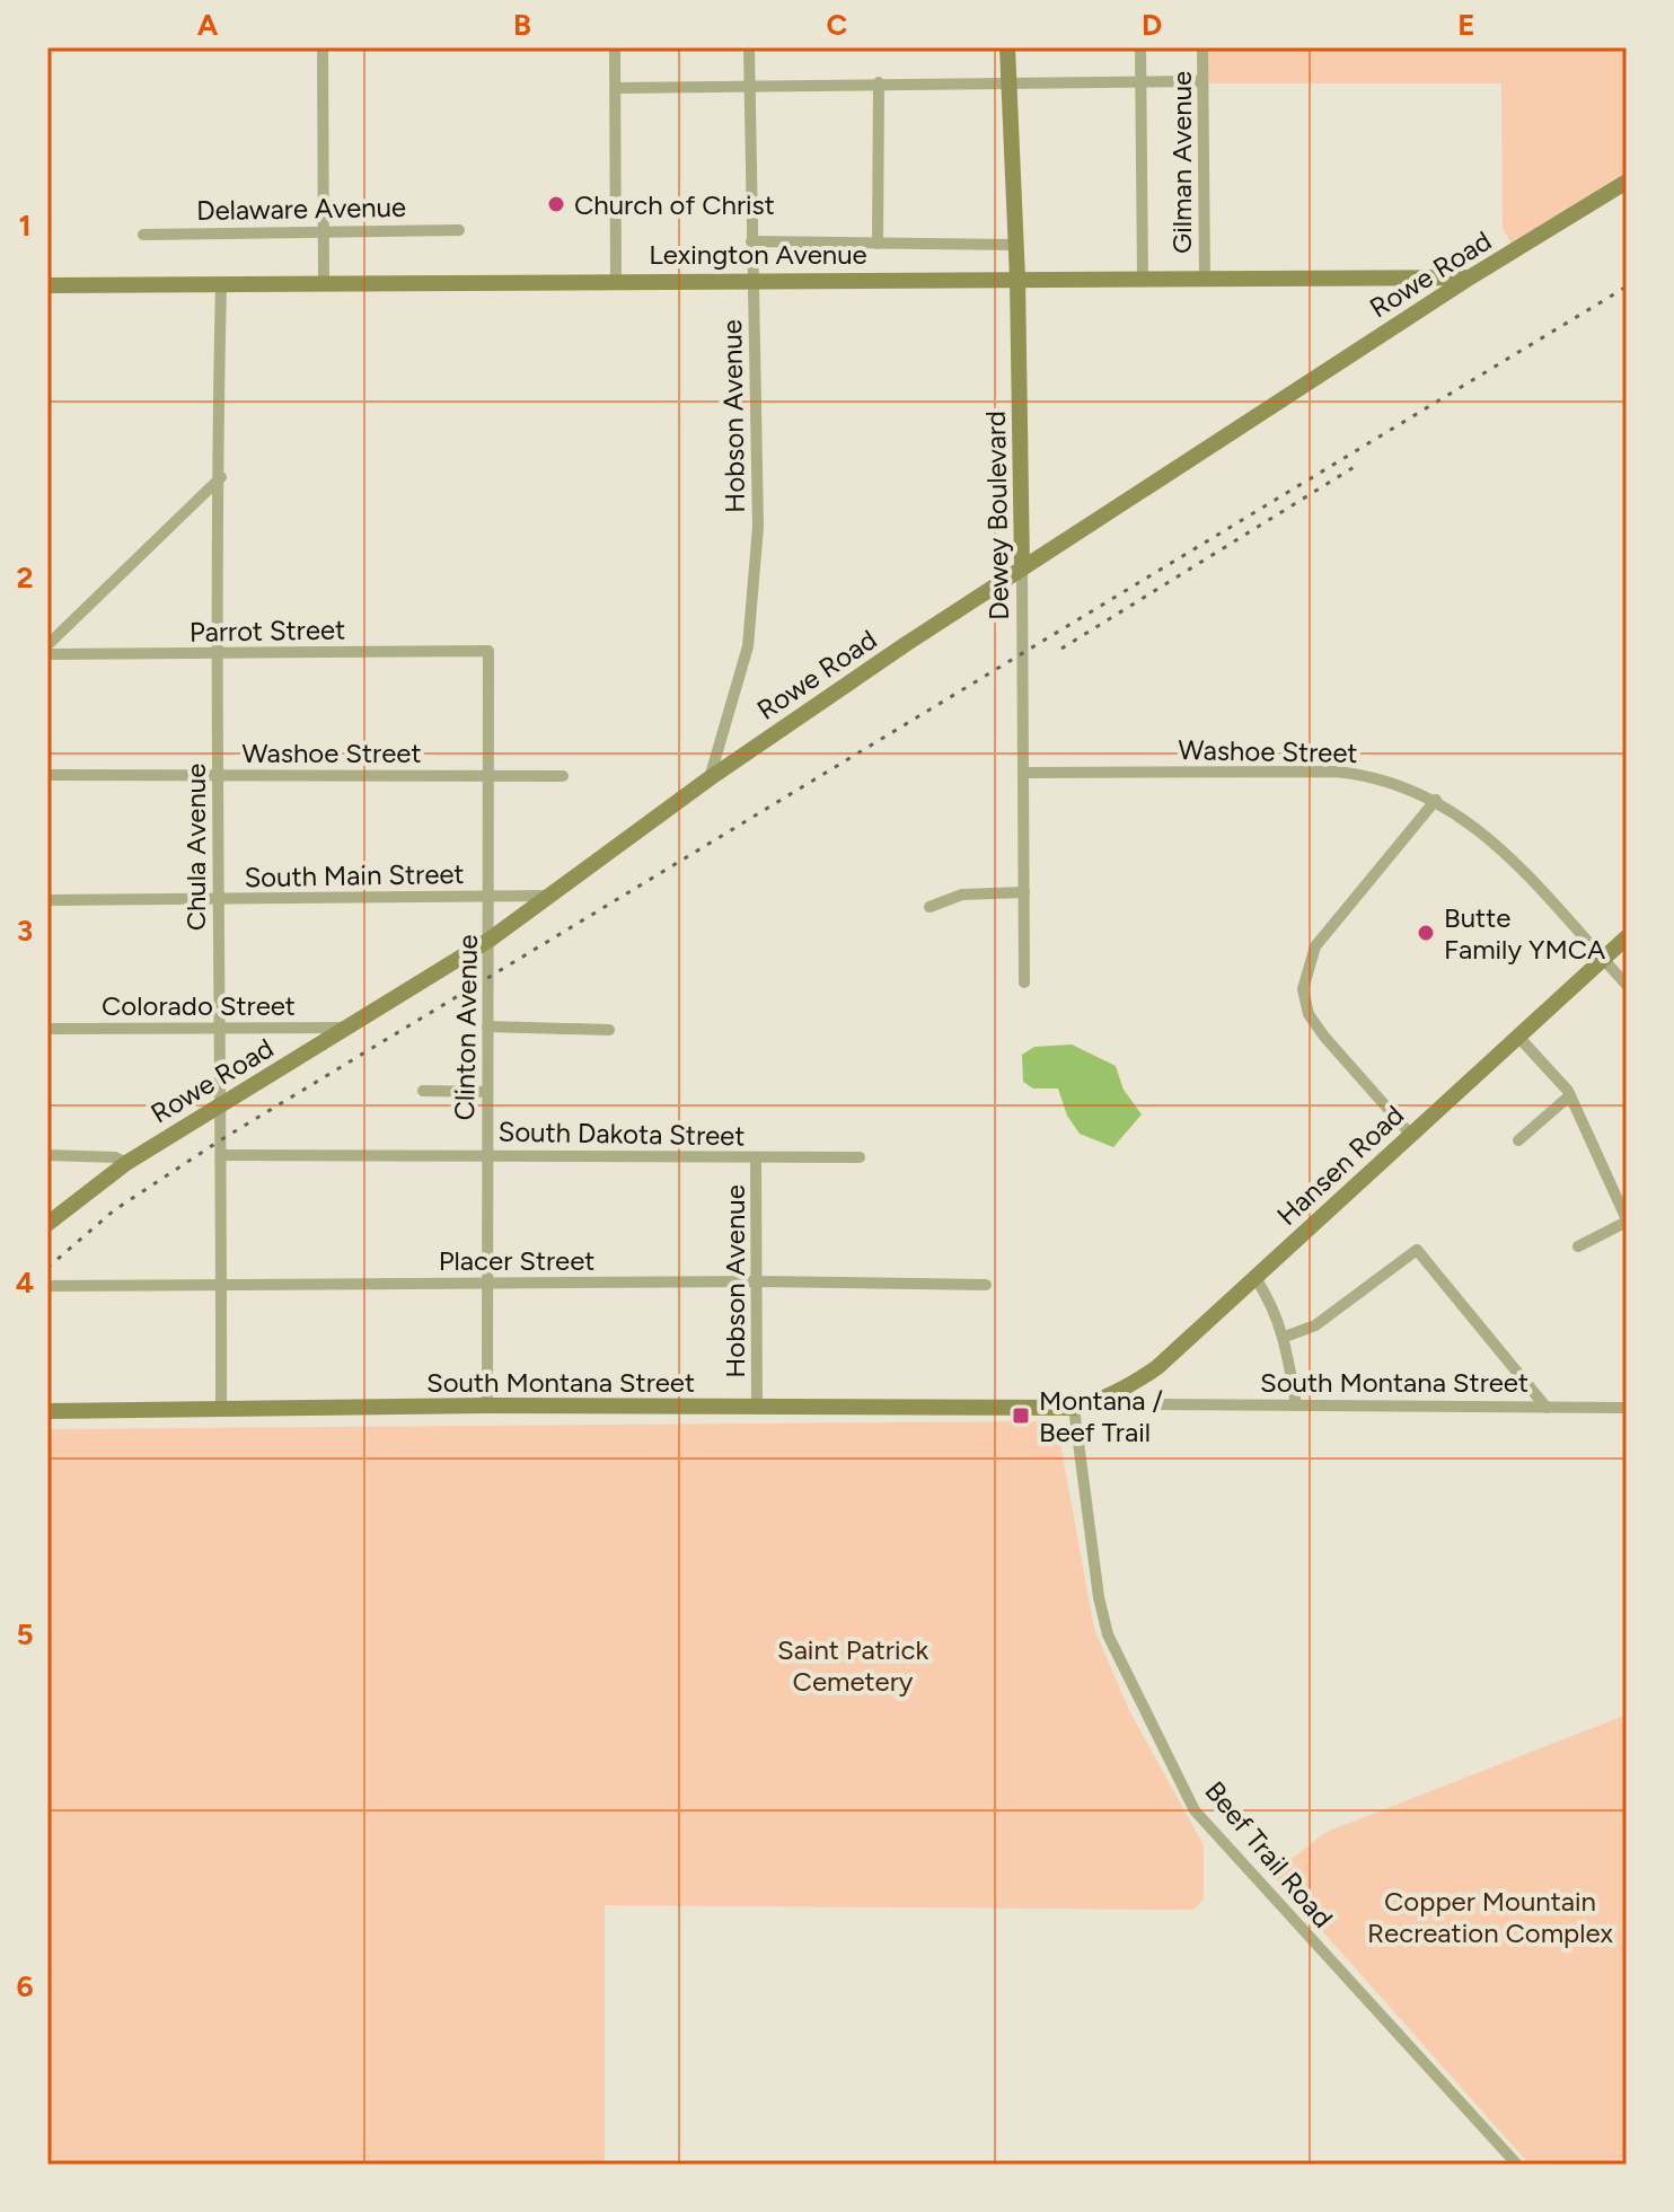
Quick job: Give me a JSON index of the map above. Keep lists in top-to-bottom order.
{
  "streets": {
    "street": [
      "Gilman Avenue",
      "Delaware Avenue",
      "Lexington Avenue",
      "Rowe Road",
      "Hobson Avenue",
      "Dewey Boulevard",
      "Parrot Street",
      "Washoe Street",
      "Chula Avenue",
      "South Main Street",
      "Colorado Street",
      "Clinton Avenue",
      "South Dakota Street",
      "Hansen Road",
      "Placer Street",
      "South Montana Street",
      "Beef Trail Road"
    ]
  },
  "crossings": [
    ["Gilman Avenue", "Lexington Avenue"],
    ["Lexington Avenue", "Rowe Road"],
    ["Lexington Avenue", "Hobson Avenue"],
    ["Lexington Avenue", "Dewey Boulevard"],
    ["Lexington Avenue", "Chula Avenue"],
    ["Rowe Road", "Hobson Avenue"],
    ["Rowe Road", "Dewey Boulevard"],
    ["Rowe Road", "Chula Avenue"],
    ["Rowe Road", "South Main Street"],
    ["Rowe Road", "Colorado Street"],
    ["Rowe Road", "Clinton Avenue"],
    ["Hobson Avenue", "South Dakota Street"],
    ["Hobson Avenue", "Placer Street"],
    ["Hobson Avenue", "South Montana Street"],
    ["Dewey Boulevard", "Washoe Street"],
    ["Parrot Street", "Chula Avenue"],
    ["Parrot Street", "Clinton Avenue"],
    ["Washoe Street", "Chula Avenue"],
    ["Washoe Street", "Clinton Avenue"],
    ["Washoe Street", "Hansen Road"],
    ["Chula Avenue", "South Main Street"],
    ["Chula Avenue", "Colorado Street"],
    ["Chula Avenue", "South Dakota Street"],
    ["Chula Avenue", "Placer Street"],
    ["Chula Avenue", "South Montana Street"],
    ["South Main Street", "Clinton Avenue"],
    ["Clinton Avenue", "South Dakota Street"],
    ["Clinton Avenue", "Placer Street"],
    ["Clinton Avenue", "South Montana Street"],
    ["Hansen Road", "South Montana Street"],
    ["Hansen Road", "Beef Trail Road"],
    ["South Montana Street", "Beef Trail Road"]
  ],
  "parks": ["Saint Patrick Cemetery", "Copper Mountain Recreation Complex"],
  "places": {
    "other": ["Church of Christ", "Butte Family YMCA"],
    "transit": ["Montana / Beef Trail"]
  },
  "grid": {
    "columns": [
      "A",
      "B",
      "C",
      "D",
      "E"
    ],
    "rows": [
      "1",
      "2",
      "3",
      "4",
      "5",
      "6"
    ]
  }
}
